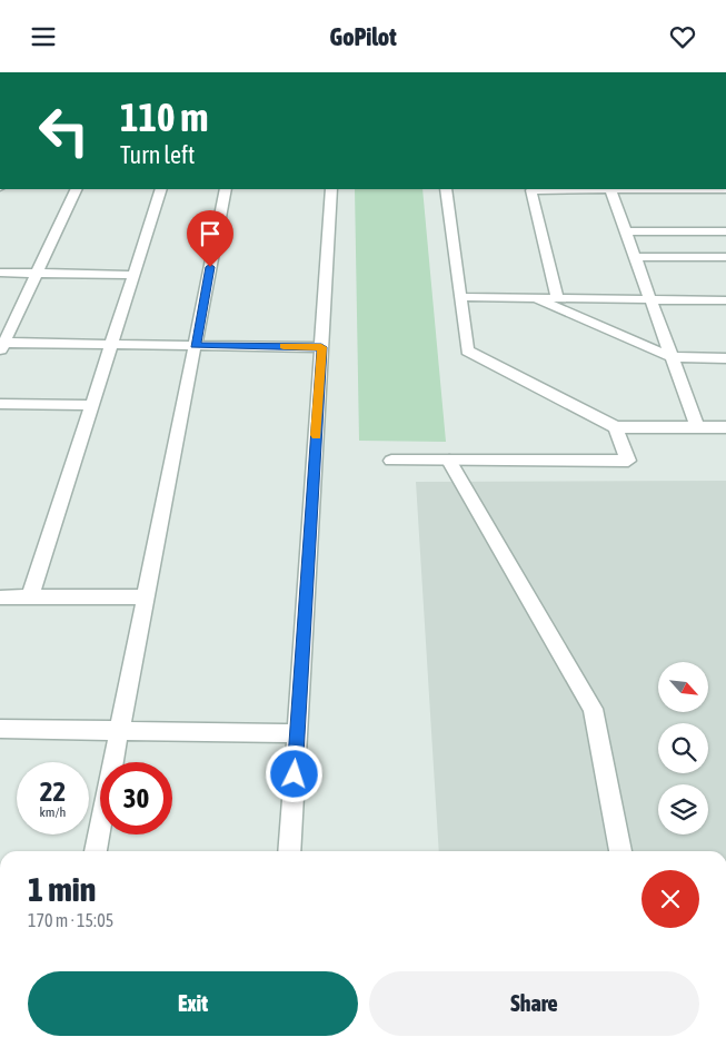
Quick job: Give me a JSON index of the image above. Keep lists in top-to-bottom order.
{
  "north": "bottom right",
  "page": {
    "header": "GoPilot",
    "turn": ["110 m", "Turn left"],
    "speed": "22 km/h",
    "limit": "30",
    "heading": ["1 min", "170 m · 15:05"],
    "buttons": ["Exit", "Share"]
  }
}
